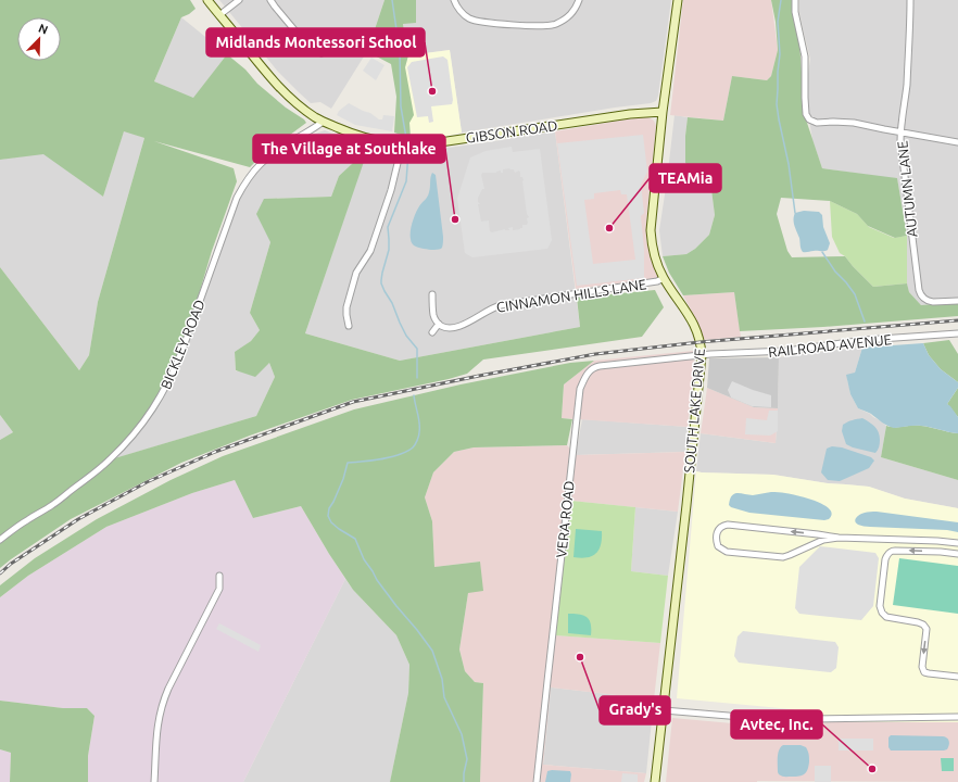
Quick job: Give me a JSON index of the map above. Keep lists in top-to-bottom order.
{
  "streets": {
    "main road": ["GIBSON ROAD", "SOUTH LAKE DRIVE"],
    "street": [
      "AUTUMN LANE",
      "CINNAMON HILLS LANE",
      "BICKLEY ROAD",
      "RAILROAD AVENUE",
      "VERA ROAD"
    ]
  },
  "crossings": [
    ["GIBSON ROAD", "BICKLEY ROAD"],
    ["GIBSON ROAD", "SOUTH LAKE DRIVE"],
    ["CINNAMON HILLS LANE", "SOUTH LAKE DRIVE"],
    ["RAILROAD AVENUE", "SOUTH LAKE DRIVE"],
    ["RAILROAD AVENUE", "VERA ROAD"],
    ["SOUTH LAKE DRIVE", "VERA ROAD"]
  ],
  "places": [
    "Midlands Montessori School",
    "The Village at Southlake",
    "TEAMia",
    "Grady's",
    "Avtec, Inc."
  ],
  "north": "top right"
}
